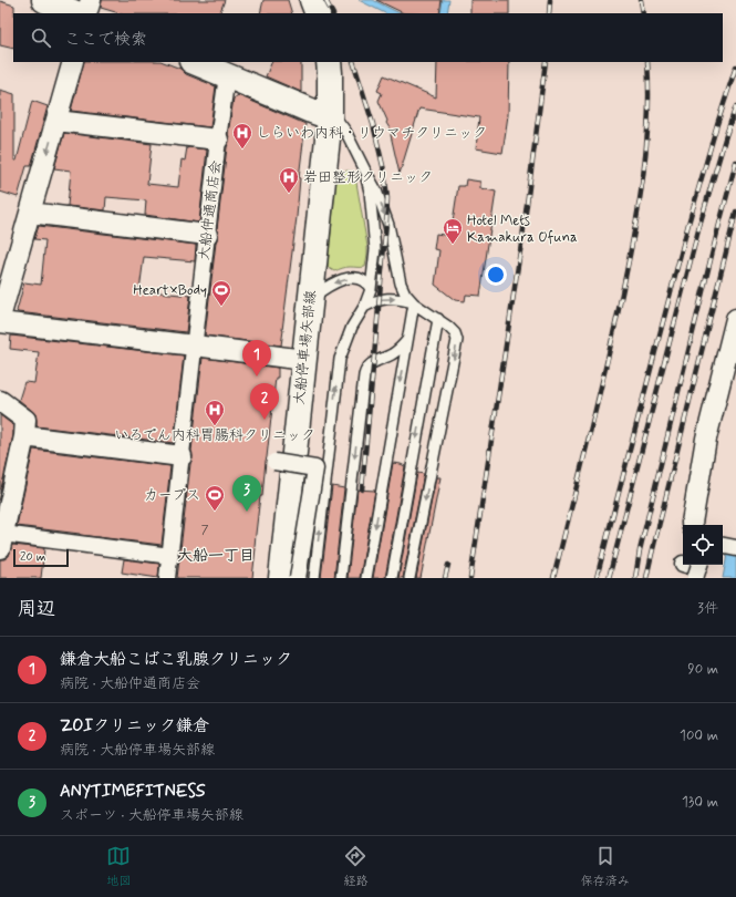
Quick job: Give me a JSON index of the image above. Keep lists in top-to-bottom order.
{
  "streets": {
    "main road": ["大船停車場矢部線"],
    "street": ["大船仲通商店会"]
  },
  "districts": ["大船一丁目"],
  "places": {
    "hospital": ["しらいわ内科・リウマチクリニック", "岩田整形クリニック", "いろでん内科胃腸科クリニック"],
    "hotel": ["Hotel Mets Kamakura Ofuna"],
    "sports": ["Heart×Body", "カーブス"]
  },
  "house_numbers": ["7"],
  "scale_bar": "20 m",
  "page": {
    "search": "ここで検索",
    "pins": ["1", "2", "3"],
    "scale": "20 m",
    "heading": ["周辺", "3件"],
    "list": [
      {
        "mark": "1",
        "name": "鎌倉大船こばこ乳腺クリニック",
        "note": "病院 · 大船仲通商店会",
        "value": "90 m"
      },
      {
        "mark": "2",
        "name": "ZOIクリニック鎌倉",
        "note": "病院 · 大船停車場矢部線",
        "value": "100 m"
      },
      {
        "mark": "3",
        "name": "ANYTIMEFITNESS",
        "note": "スポーツ · 大船停車場矢部線",
        "value": "130 m"
      }
    ],
    "nav": ["地図", "経路", "保存済み"]
  }
}
